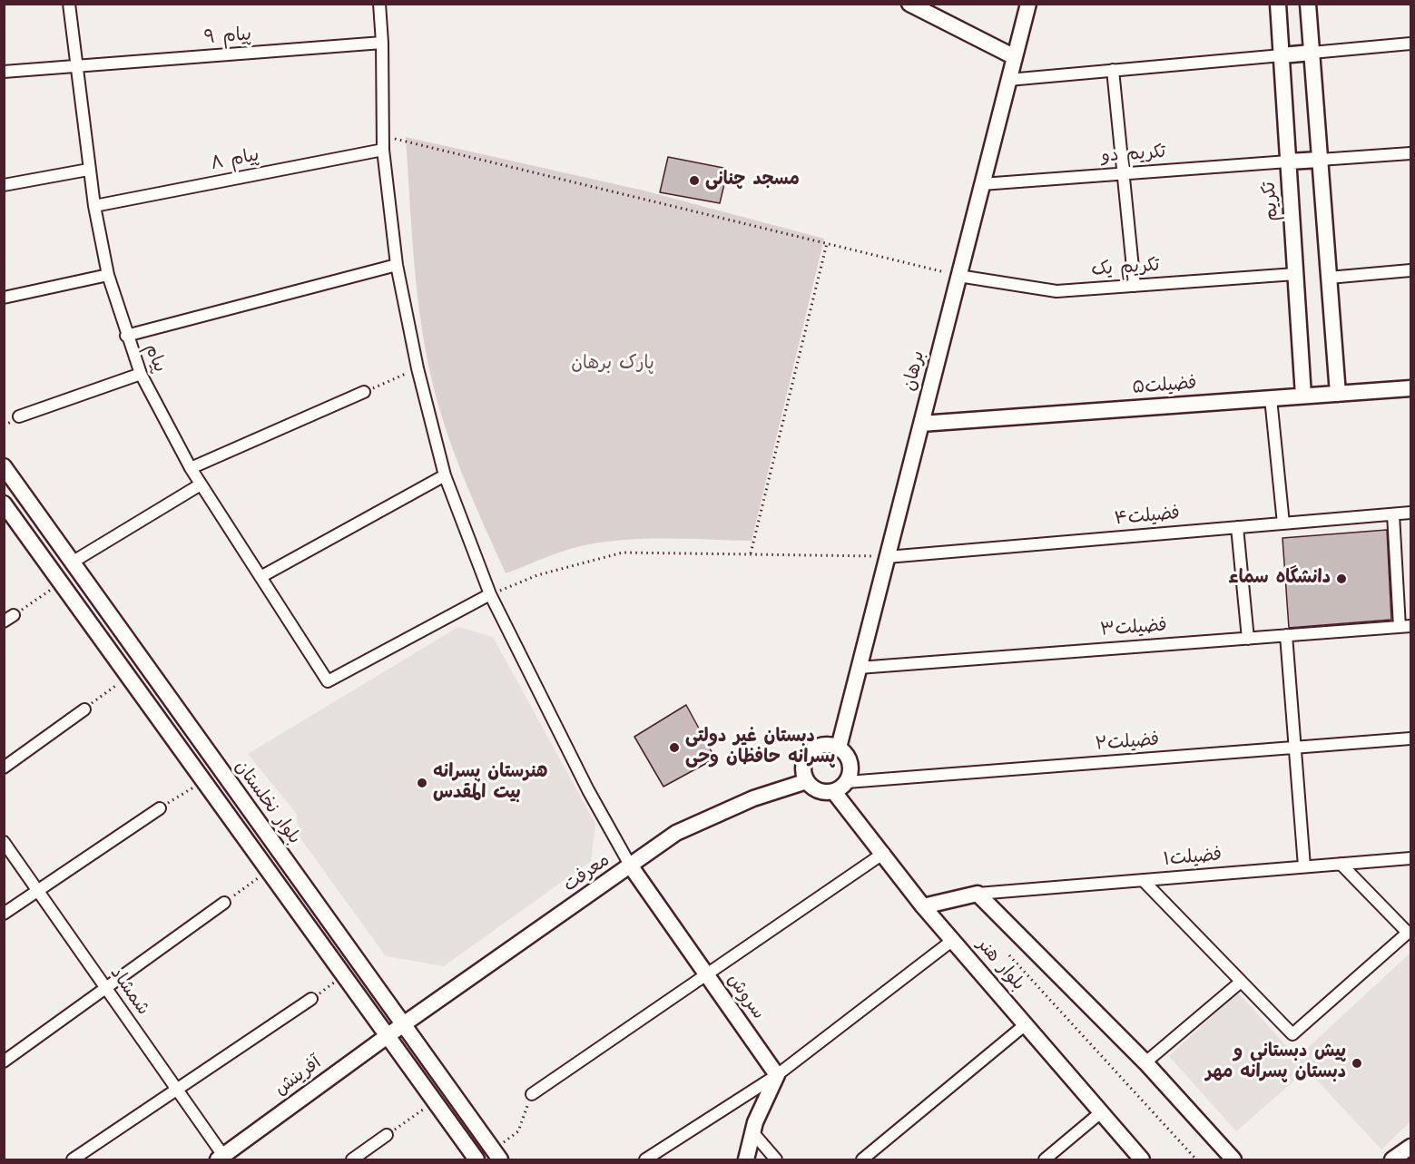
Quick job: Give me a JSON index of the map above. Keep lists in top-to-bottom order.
{
  "streets": {
    "street": [
      "پیام ۹",
      "تکریم دو",
      "پیام ۸",
      "تکریم",
      "تکریم یک",
      "پیام",
      "برهان",
      "فضیلت۵",
      "فضیلت۴",
      "فضیلت۳",
      "فضیلت۲",
      "بلوار نخلستان",
      "فضیلت۱",
      "معرفت",
      "بلوار هنر",
      "شمشاد",
      "سروش",
      "آفرینش"
    ]
  },
  "crossings": [
    ["پیام ۹", "پیام"],
    ["تکریم دو", "تکریم"],
    ["تکریم دو", "برهان"],
    ["پیام ۸", "پیام"],
    ["تکریم", "تکریم یک"],
    ["تکریم", "فضیلت۵"],
    ["تکریم یک", "برهان"],
    ["برهان", "فضیلت۵"],
    ["برهان", "فضیلت۴"],
    ["برهان", "فضیلت۳"],
    ["برهان", "فضیلت۲"],
    ["برهان", "معرفت"],
    ["برهان", "بلوار هنر"],
    ["فضیلت۲", "معرفت"],
    ["فضیلت۲", "بلوار هنر"],
    ["بلوار نخلستان", "معرفت"],
    ["بلوار نخلستان", "آفرینش"],
    ["فضیلت۱", "بلوار هنر"],
    ["معرفت", "بلوار هنر"],
    ["معرفت", "سروش"],
    ["معرفت", "آفرینش"],
    ["شمشاد", "آفرینش"]
  ],
  "parks": ["پارک برهان"],
  "places": [
    "مسجد چنانی",
    "دانشگاه سماء",
    "دبستان غیر دولتی پسرانه حافظان وحی",
    "هنرستان پسرانه بیت المقدس",
    "پیش دبستانی و دبستان پسرانه مهر"
  ]
}
